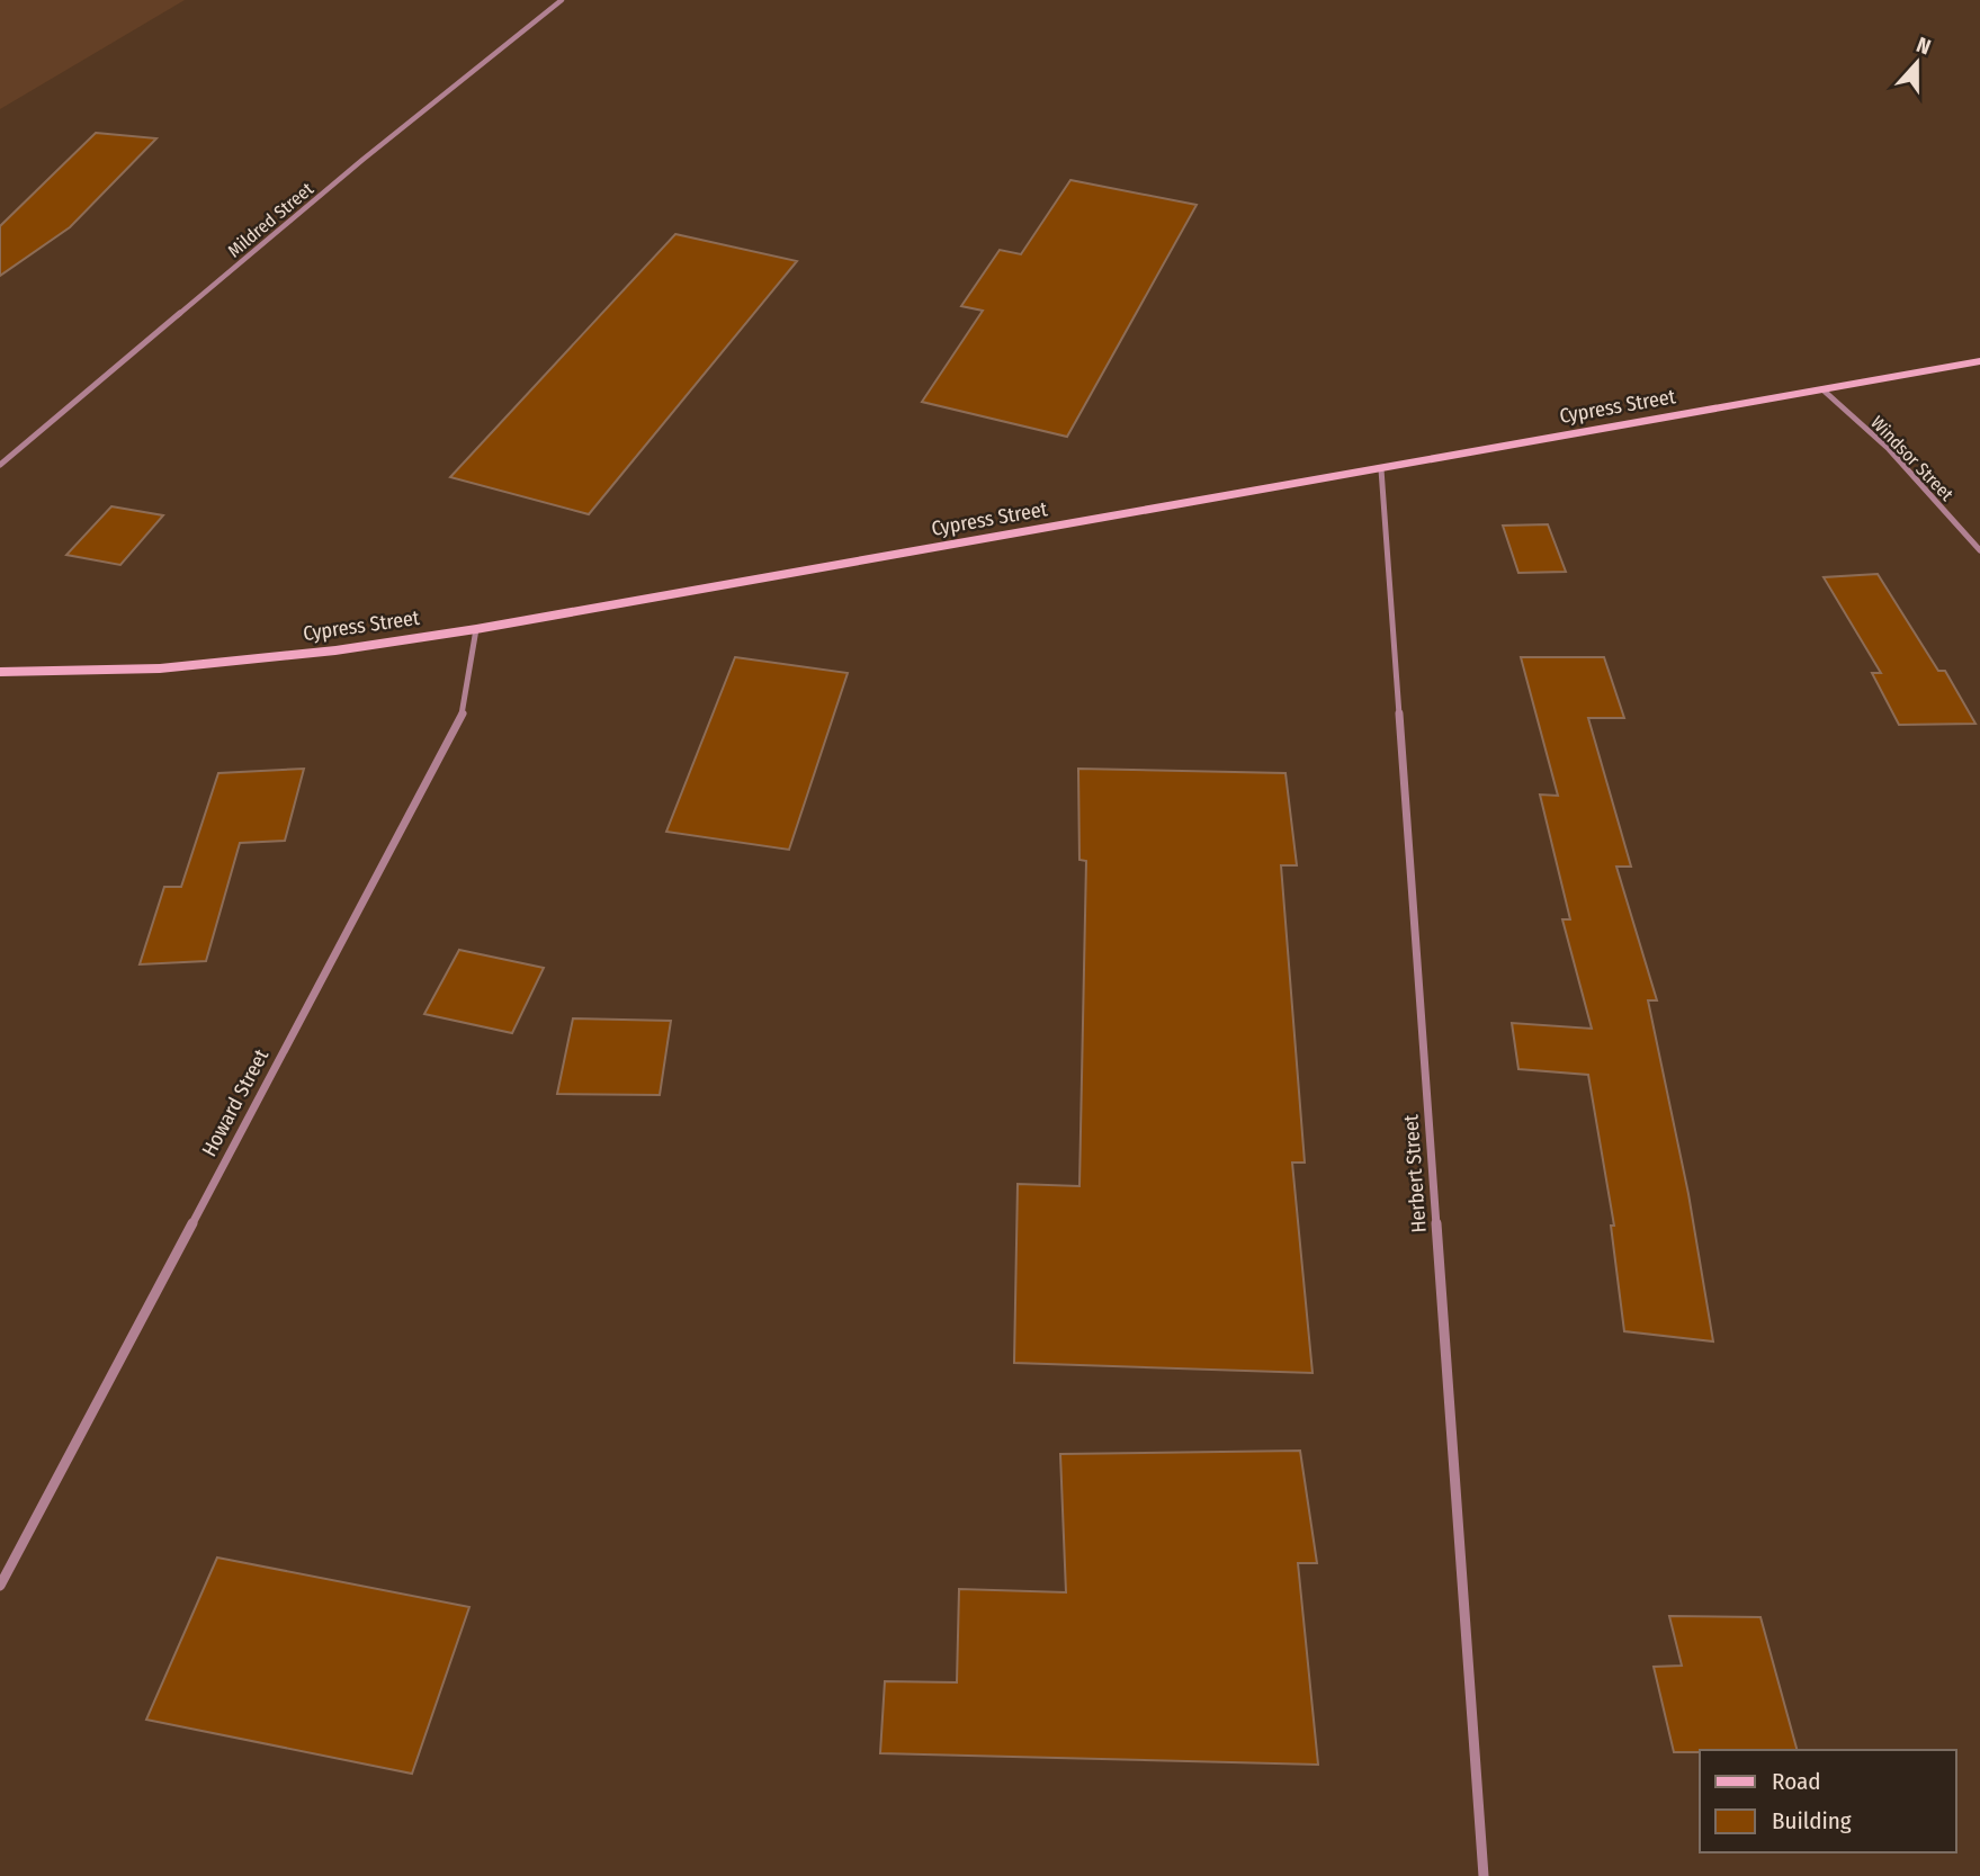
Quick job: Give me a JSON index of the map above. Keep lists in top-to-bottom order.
{
  "streets": {
    "street": [
      "Mildred Street",
      "Cypress Street",
      "Windsor Street",
      "Howard Street",
      "Herbert Street"
    ]
  },
  "crossings": [
    ["Cypress Street", "Windsor Street"],
    ["Cypress Street", "Howard Street"],
    ["Cypress Street", "Herbert Street"]
  ],
  "legend": ["Road", "Building"],
  "north": "top"
}
